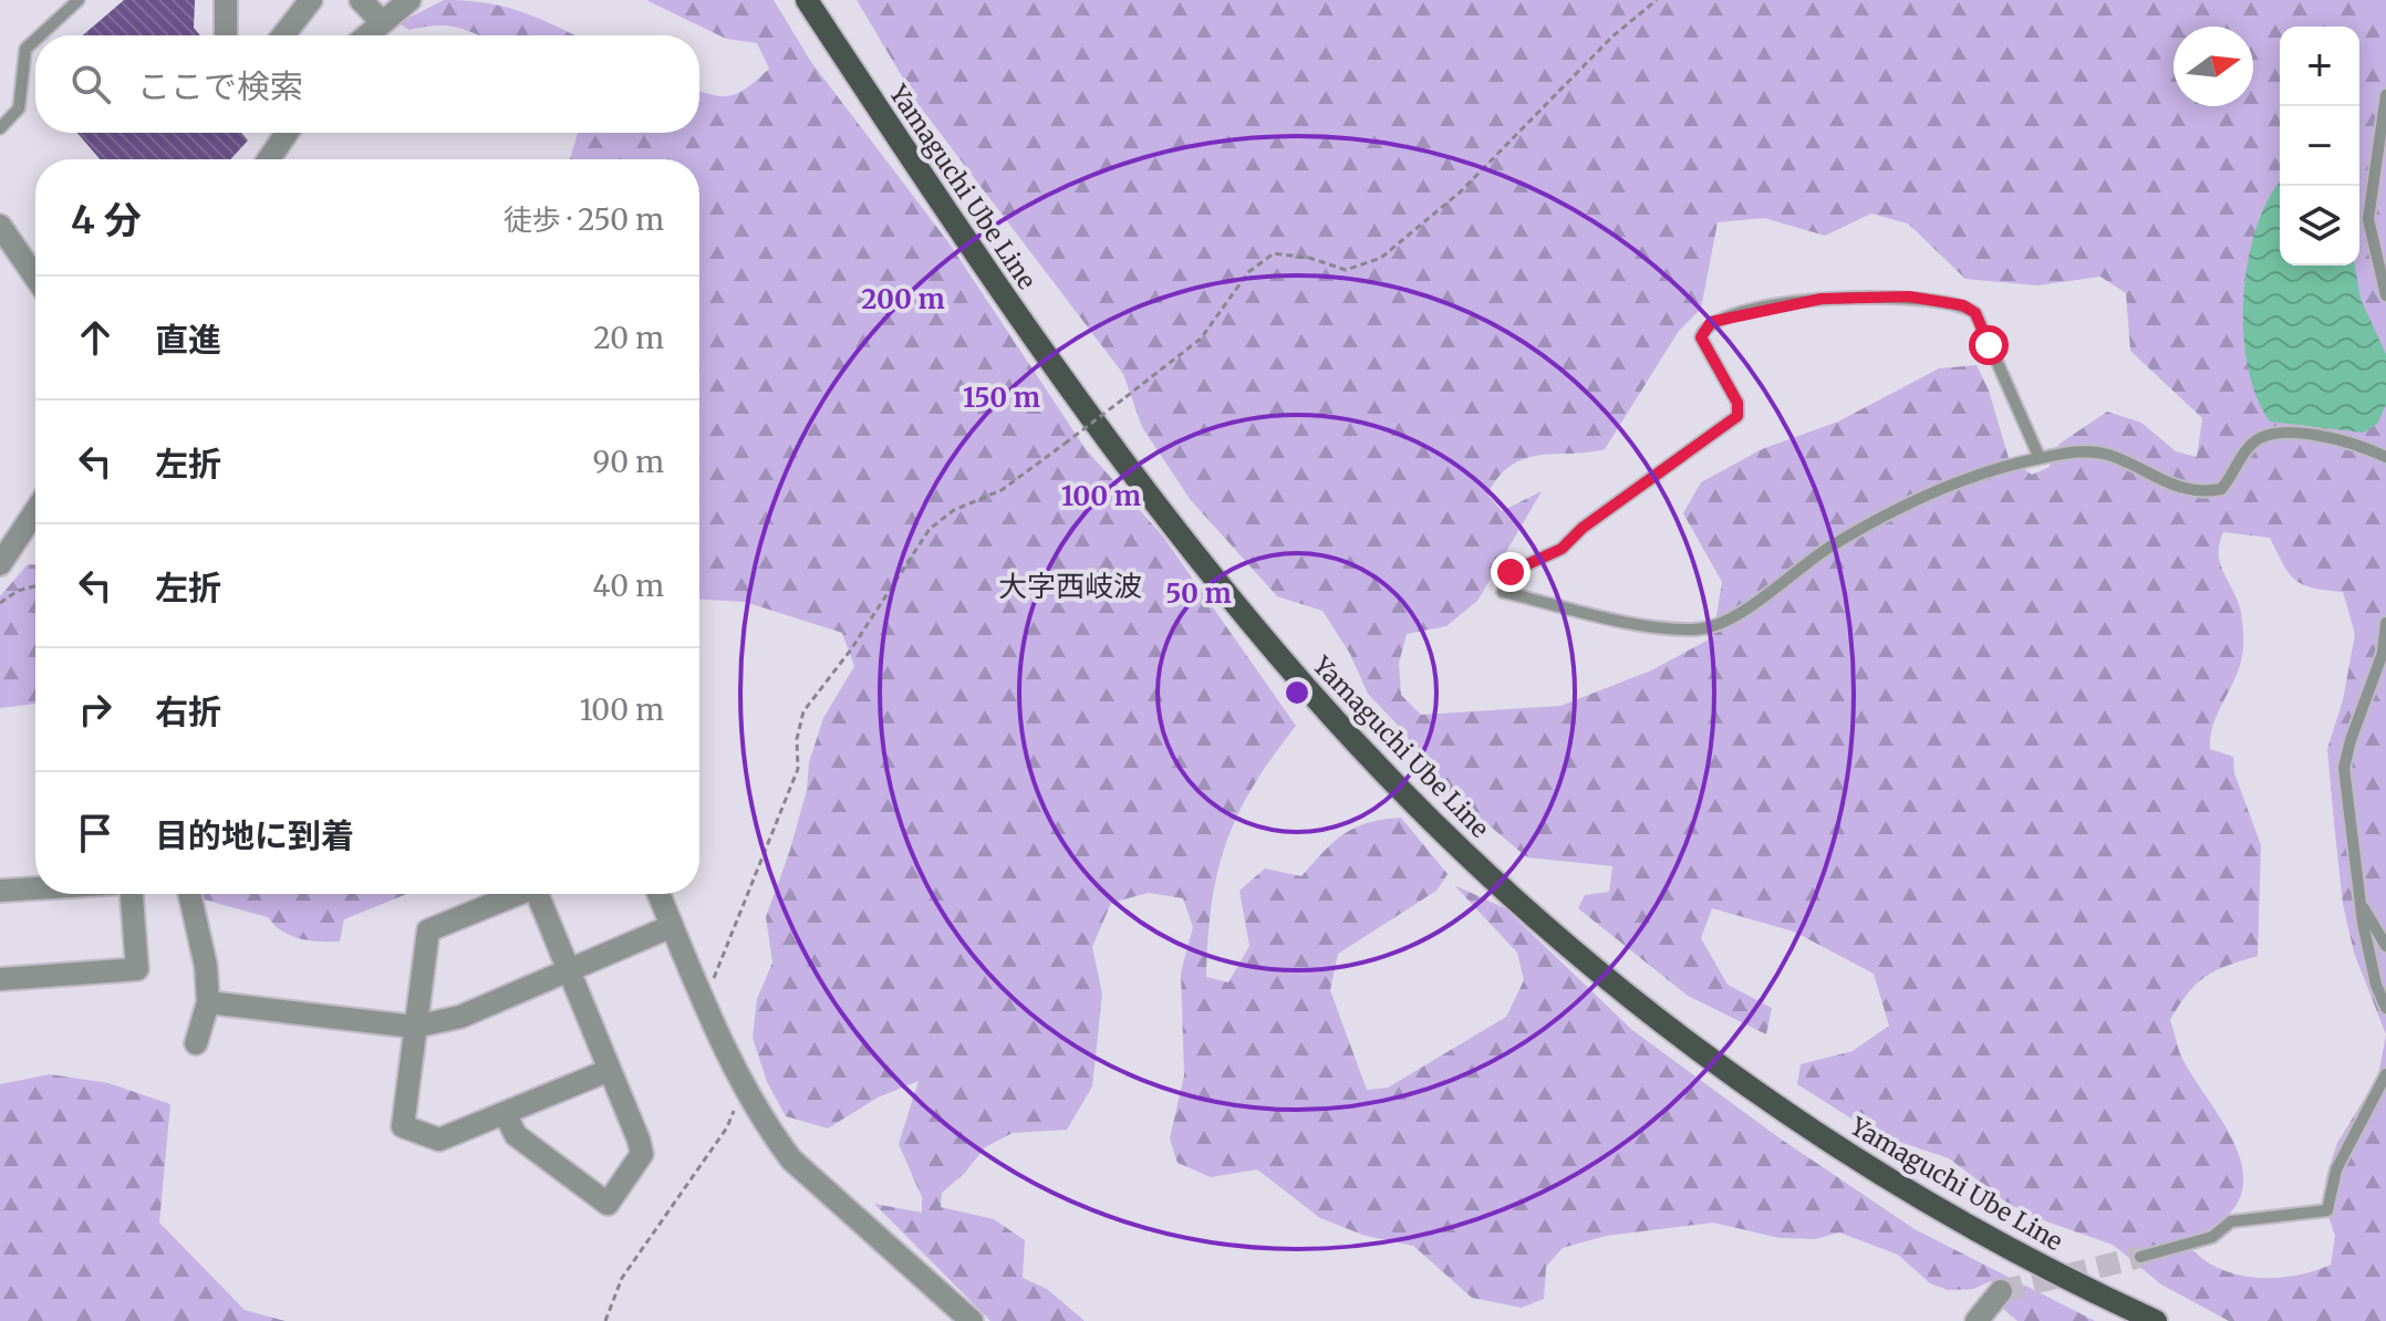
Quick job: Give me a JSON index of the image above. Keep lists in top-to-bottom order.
{
  "streets": {
    "main road": ["Yamaguchi Ube Line"]
  },
  "districts": ["大字西岐波"],
  "north": "right",
  "page": {
    "map_buttons": ["+", "−"],
    "search": "ここで検索",
    "heading": ["4 分", "徒歩 · 250 m"],
    "list": [
      ["直進", "20 m"],
      ["左折", "90 m"],
      ["左折", "40 m"],
      ["右折", "100 m"],
      "目的地に到着"
    ]
  },
  "rings": [
    "200 m",
    "150 m",
    "100 m",
    "50 m"
  ]
}
